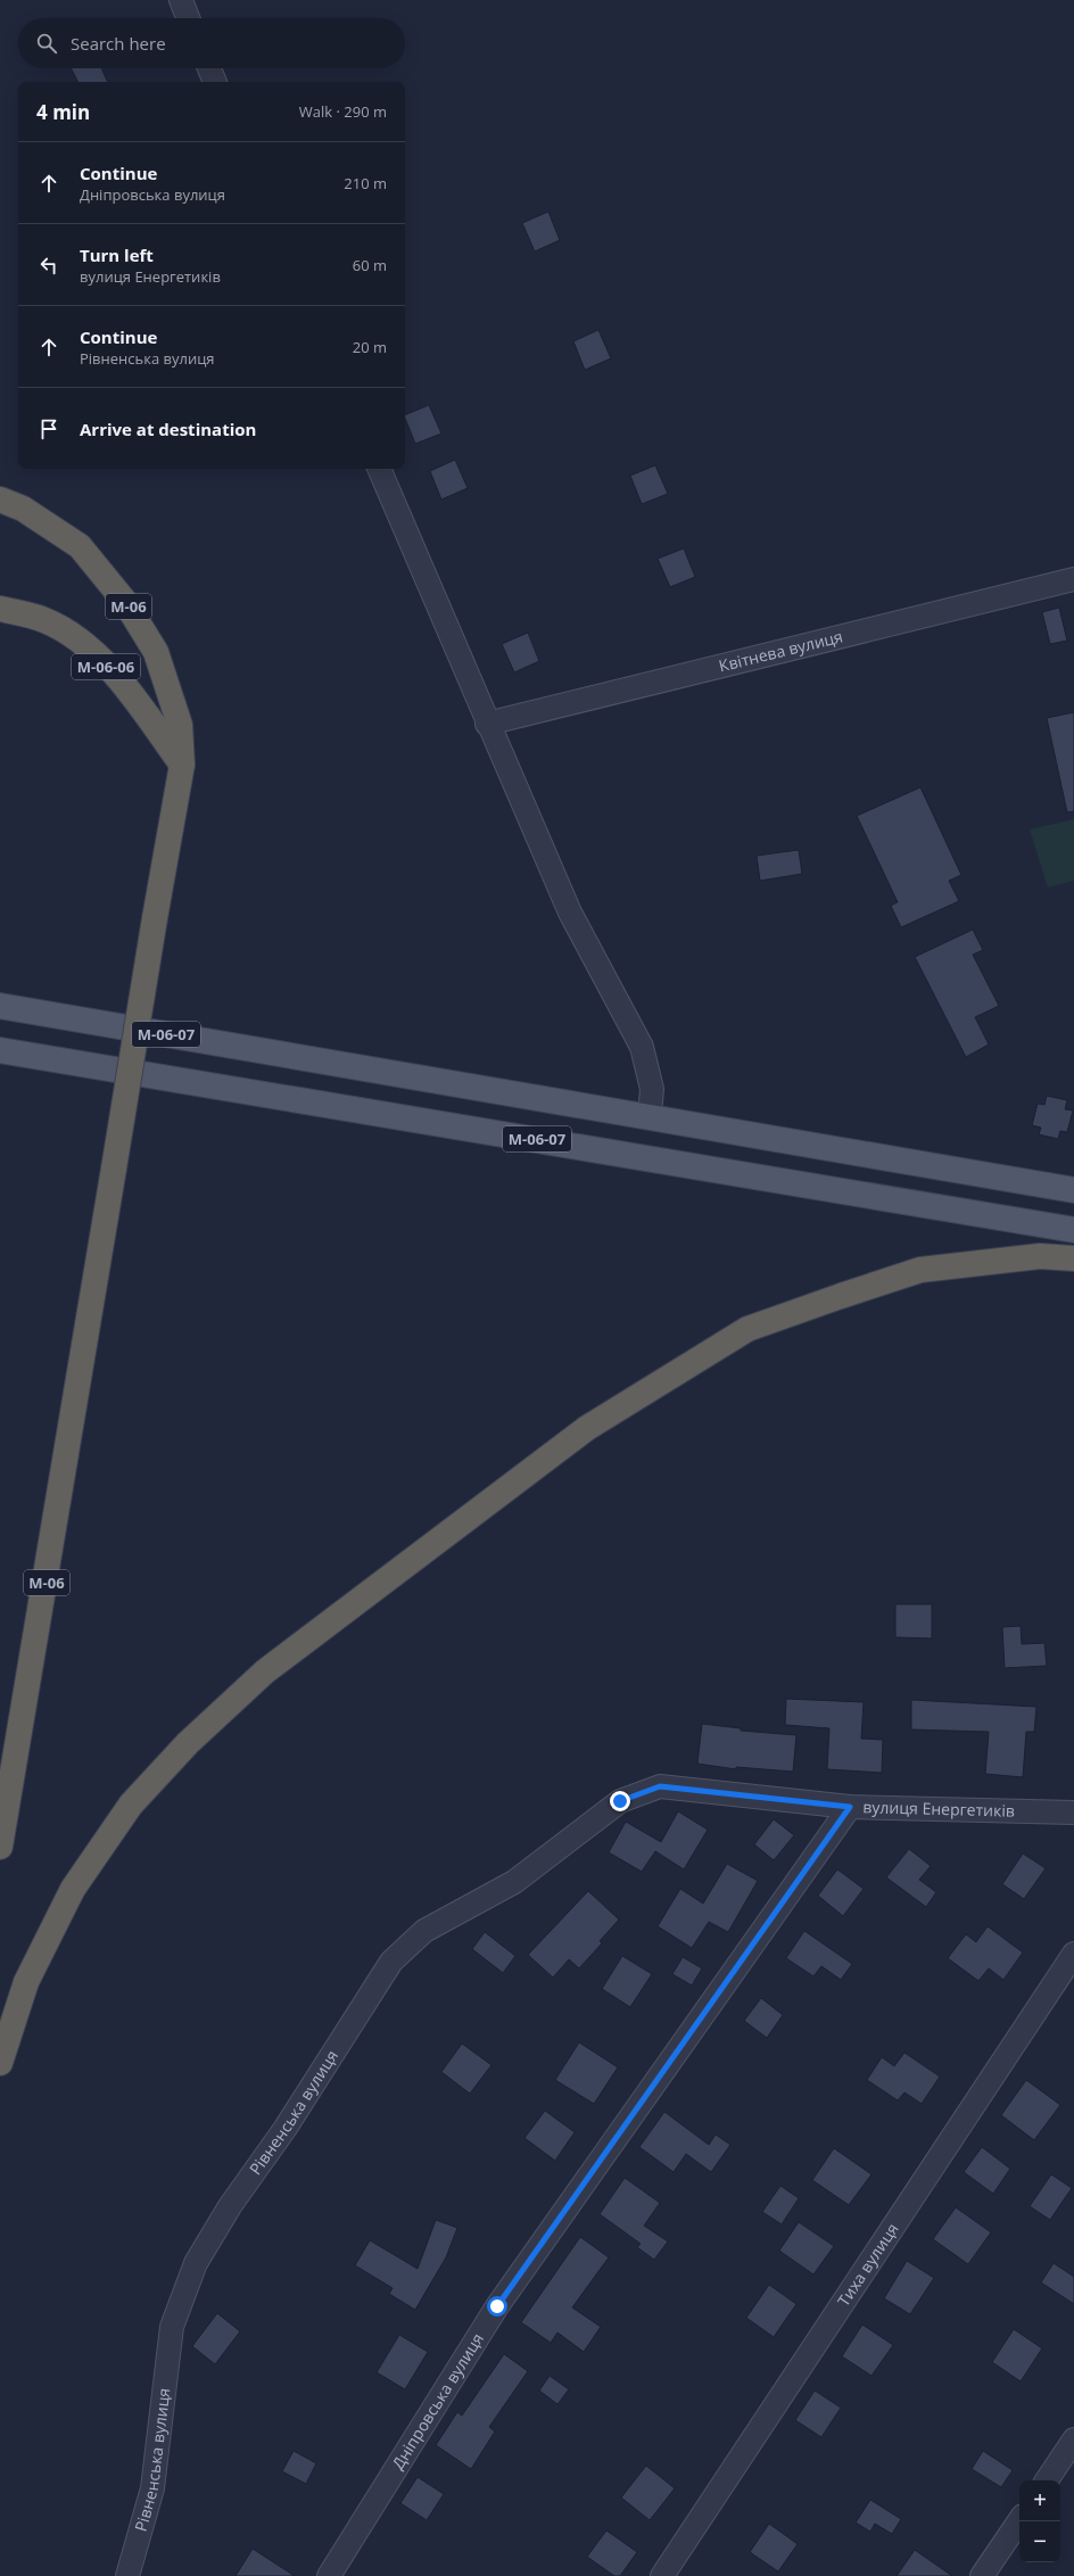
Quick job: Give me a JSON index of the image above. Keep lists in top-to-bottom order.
{
  "streets": {
    "highway": ["М-06", "М-06-06"],
    "main road": ["М-06-07"],
    "street": [
      "Квітнева вулиця",
      "вулиця Енергетиків",
      "Рівненська вулиця",
      "Тиха вулиця",
      "Дніпровська вулиця"
    ]
  },
  "crossings": [
    ["М-06", "М-06-06"],
    ["вулиця Енергетиків", "Рівненська вулиця"],
    ["вулиця Енергетиків", "Дніпровська вулиця"]
  ],
  "page": {
    "search": "Search here",
    "heading": ["4 min", "Walk · 290 m"],
    "list": [
      ["Continue", "Дніпровська вулиця", "210 m"],
      ["Turn left", "вулиця Енергетиків", "60 m"],
      ["Continue", "Рівненська вулиця", "20 m"],
      "Arrive at destination"
    ],
    "map_buttons": ["+", "−"]
  }
}
